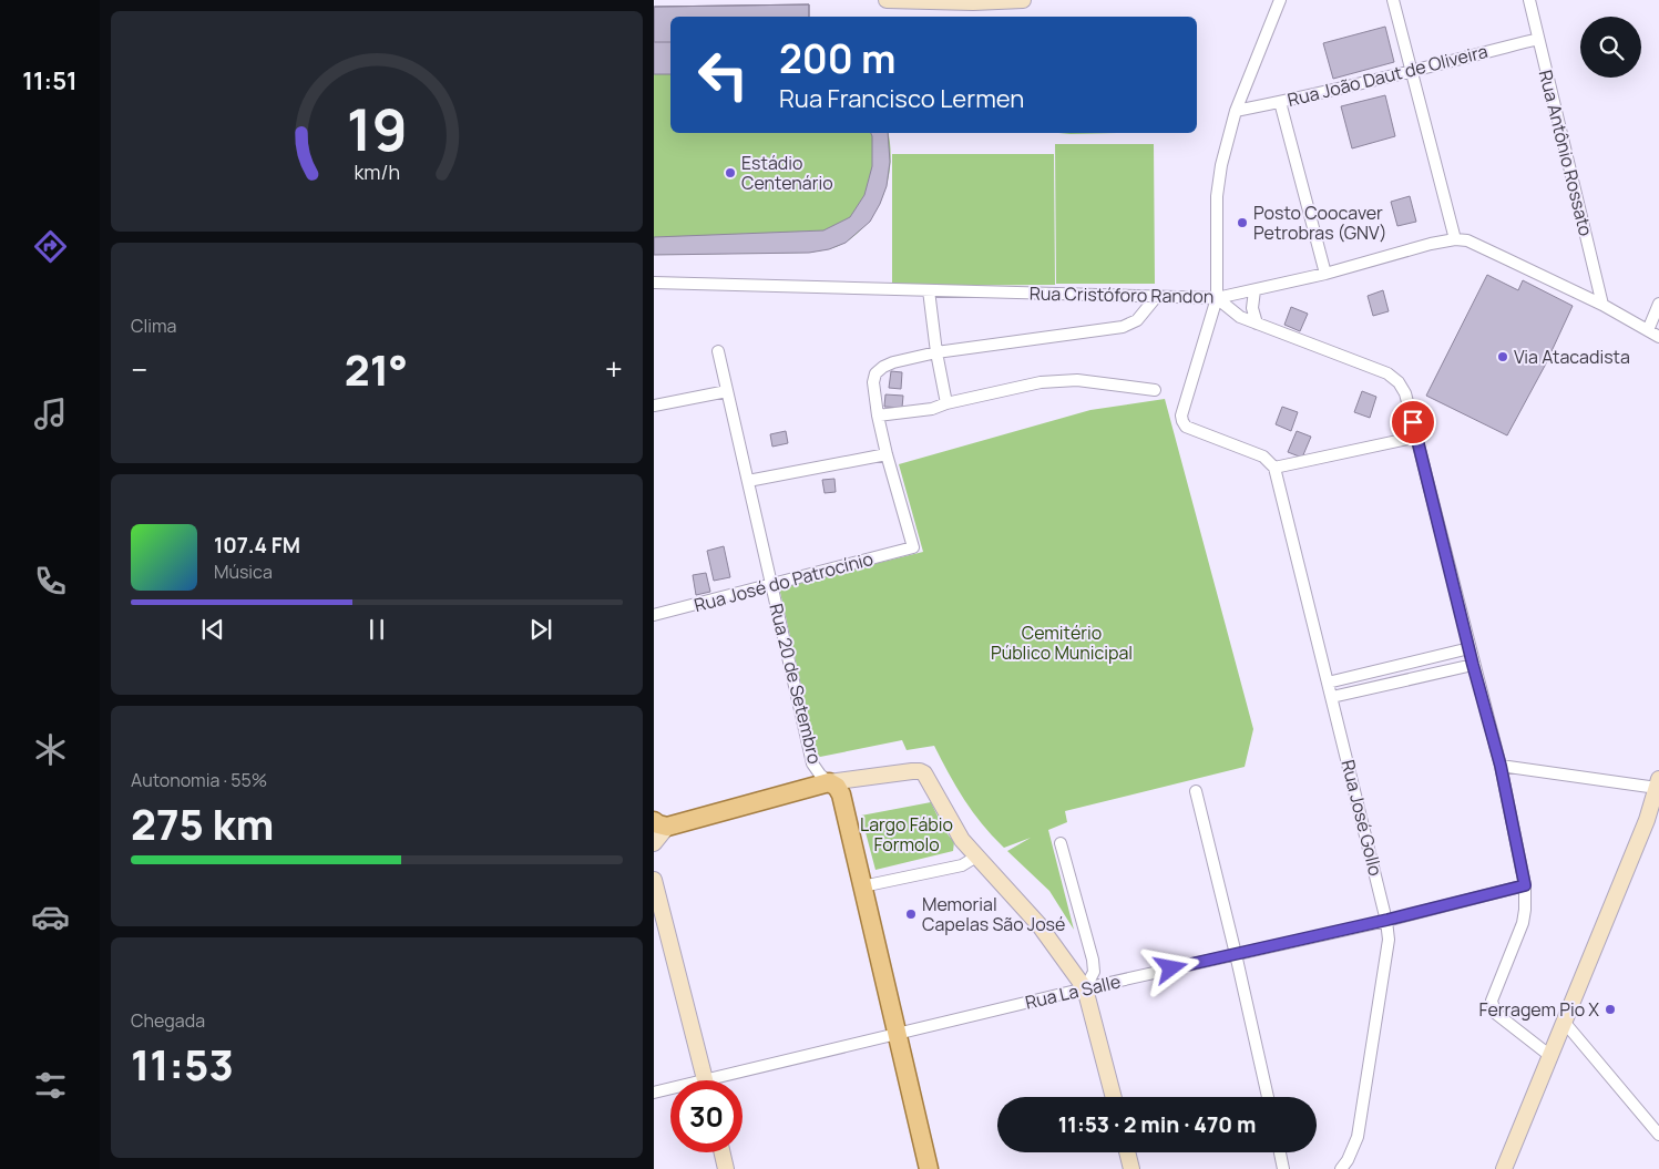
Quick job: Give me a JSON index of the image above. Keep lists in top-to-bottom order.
{
  "streets": {
    "main road": ["Rua 20 de Setembro"],
    "street": [
      "Rua João Daut de Oliveira",
      "Rua Antônio Rossato",
      "Rua Cristóforo Randon",
      "Rua José do Patrocínio",
      "Rua José Gollo",
      "Rua La Salle"
    ]
  },
  "crossings": [
    ["Rua João Daut de Oliveira", "Rua Antônio Rossato"],
    ["Rua Antônio Rossato", "Rua Cristóforo Randon"],
    ["Rua José do Patrocínio", "Rua 20 de Setembro"],
    ["Rua 20 de Setembro", "Rua La Salle"],
    ["Rua José Gollo", "Rua La Salle"]
  ],
  "parks": ["Cemitério Público Municipal", "Largo Fábio Formolo"],
  "places": [
    "Estádio Centenário",
    "Posto Coocaver Petrobras (GNV)",
    "Via Atacadista",
    "Memorial Capelas São José",
    "Ferragem Pio X"
  ],
  "page": {
    "tabs": "11:51",
    "turn": ["200 m", "Rua Francisco Lermen"],
    "tile": [
      "Clima",
      ["Autonomia · 55%", "275 km"],
      ["Chegada", "11:53"]
    ],
    "heat": ["−", "21°", "+"],
    "song": ["107.4 FM", "Música"],
    "limit": "30",
    "trip": "11:53 · 2 min · 470 m",
    "gauge": ["19", "km/h"]
  }
}
